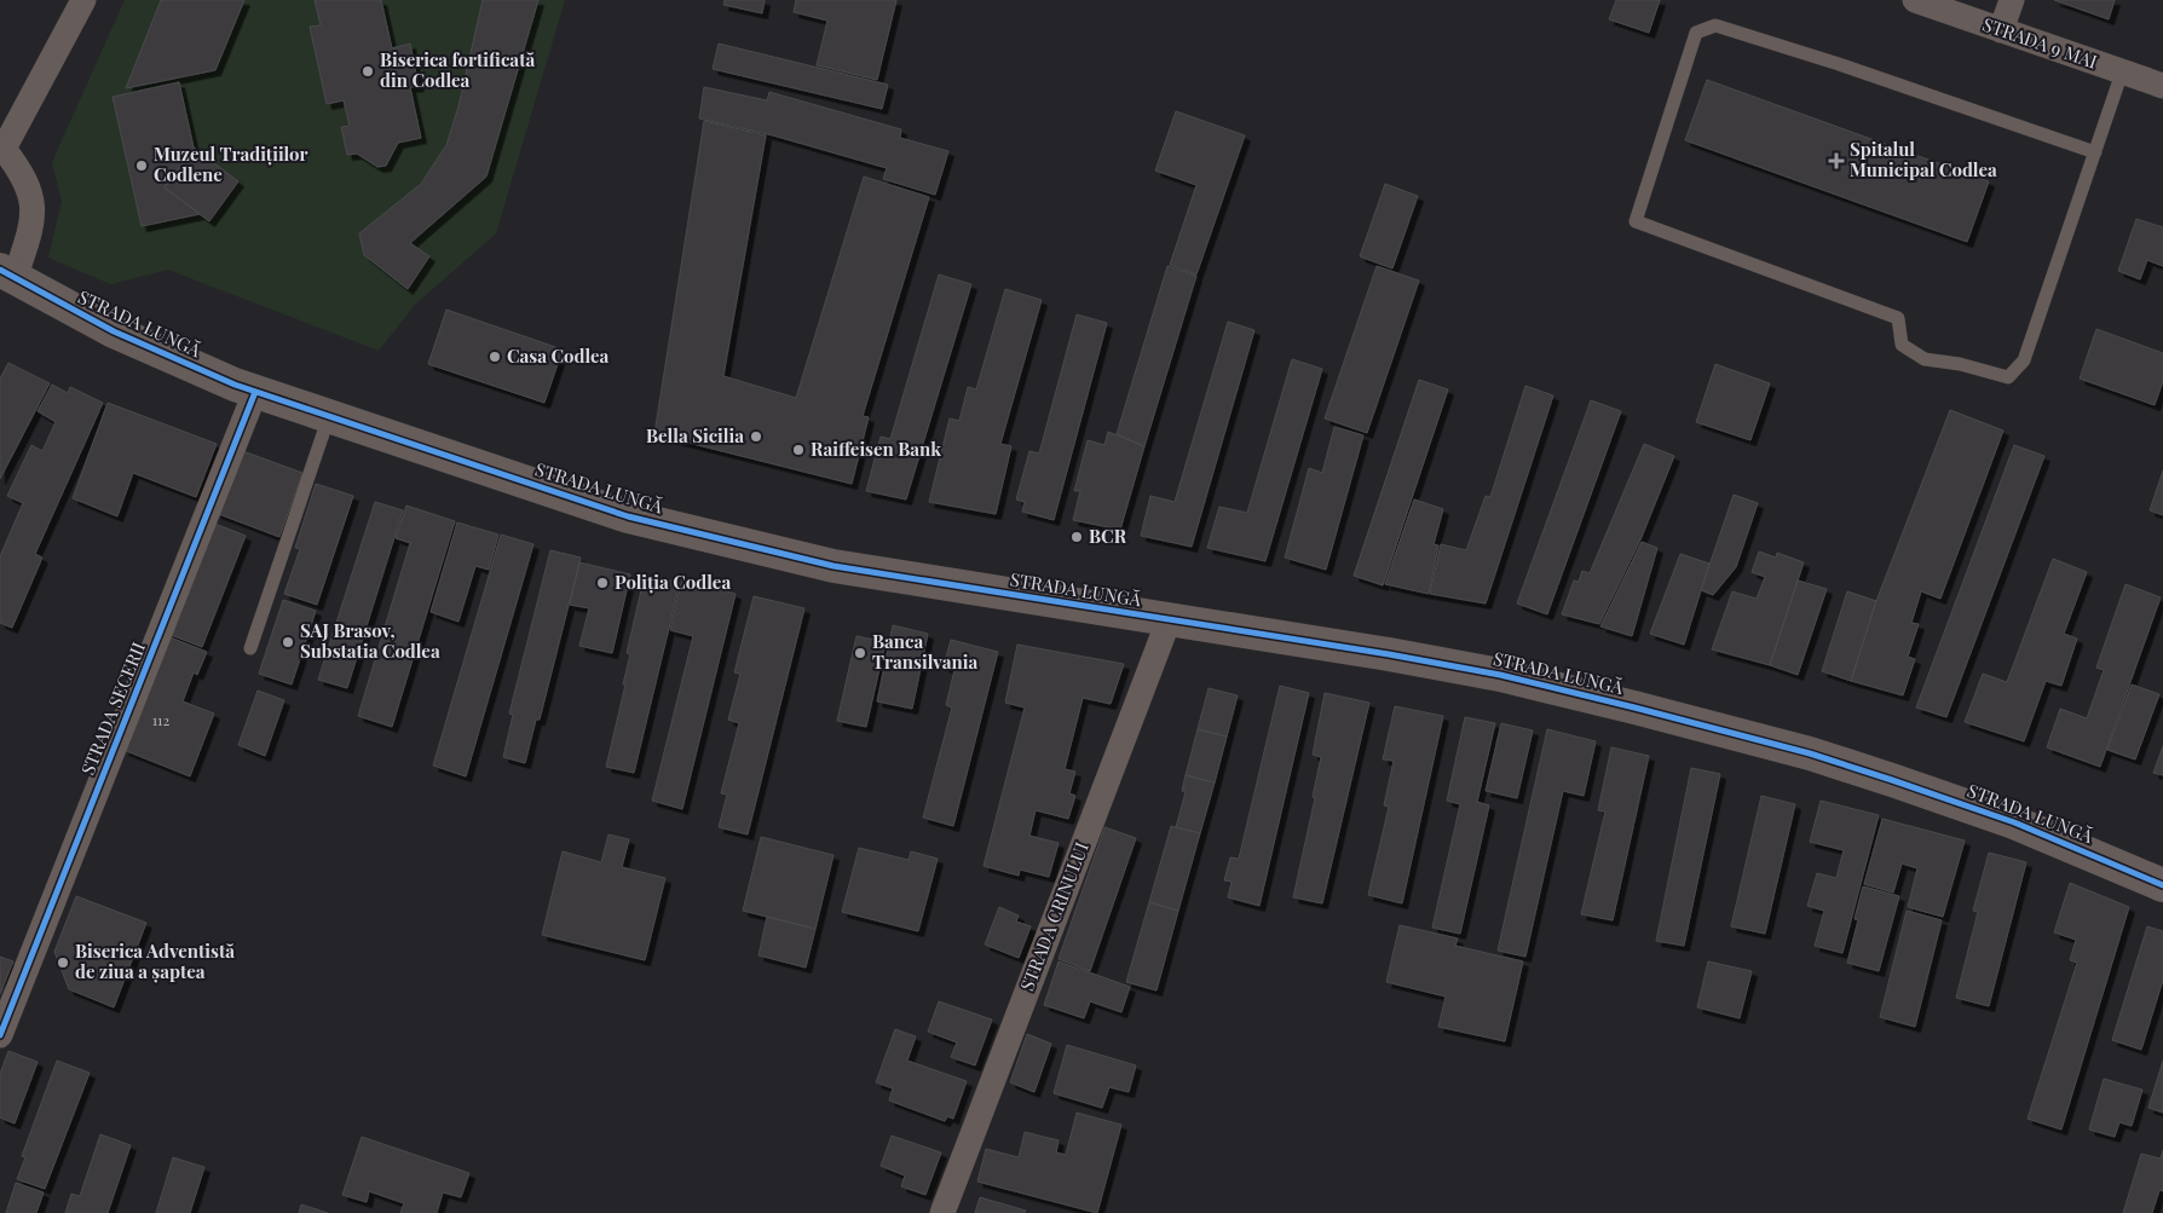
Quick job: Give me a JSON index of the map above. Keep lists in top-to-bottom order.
{
  "streets": {
    "highway": ["STRADA LUNGĂ"],
    "street": ["STRADA 9 MAI", "STRADA SECERII", "STRADA CRINULUI"]
  },
  "crossings": [
    ["STRADA LUNGĂ", "STRADA SECERII"],
    ["STRADA LUNGĂ", "STRADA CRINULUI"]
  ],
  "places": {
    "other": [
      "Biserica fortificată din Codlea",
      "Muzeul Tradițiilor Codlene",
      "Casa Codlea",
      "Bella Sicilia",
      "Raiffeisen Bank",
      "BCR",
      "Poliția Codlea",
      "SAJ Brasov, Substatia Codlea",
      "Banca Transilvania",
      "Biserica Adventistă de ziua a șaptea"
    ],
    "health": ["Spitalul Municipal Codlea"]
  },
  "house_numbers": ["112"]
}
